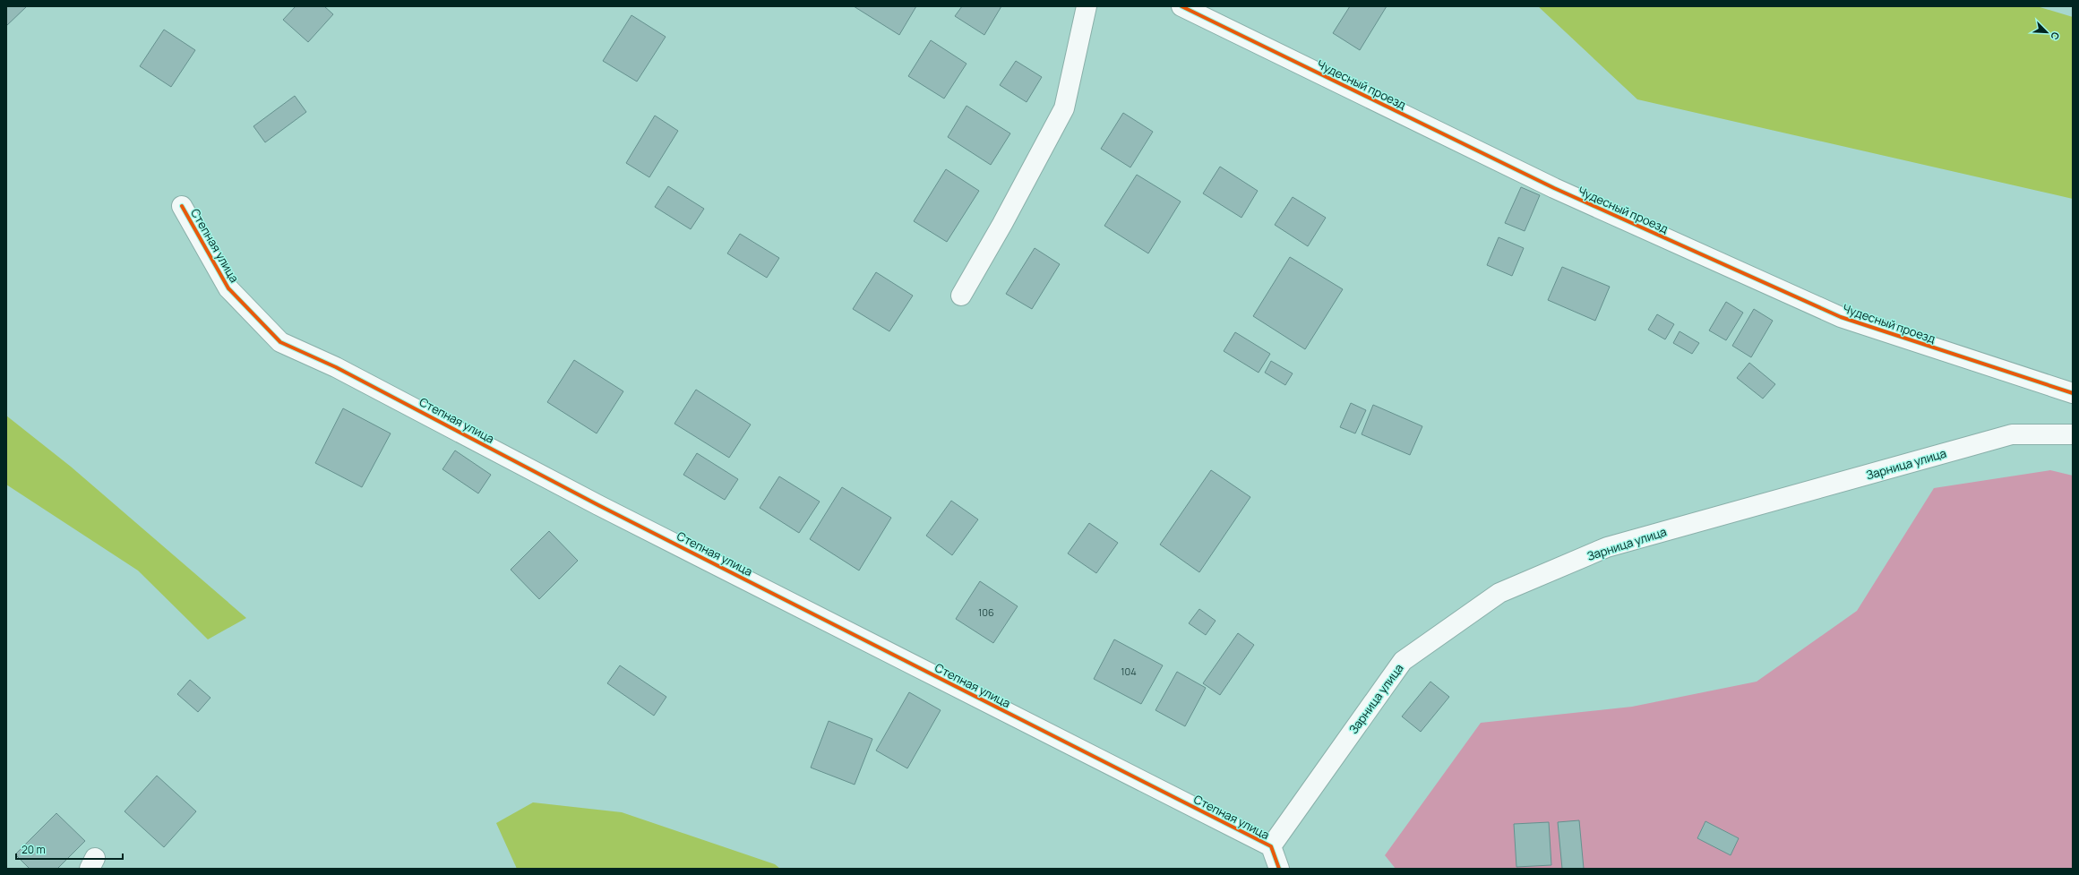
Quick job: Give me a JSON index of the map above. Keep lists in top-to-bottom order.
{
  "streets": {
    "street": ["Чудесный проезд", "Степная улица", "Зарница улица"]
  },
  "crossings": [
    ["Степная улица", "Зарница улица"]
  ],
  "house_numbers": ["106", "104"],
  "scale_bar": "20 m",
  "north": "bottom right"
}
